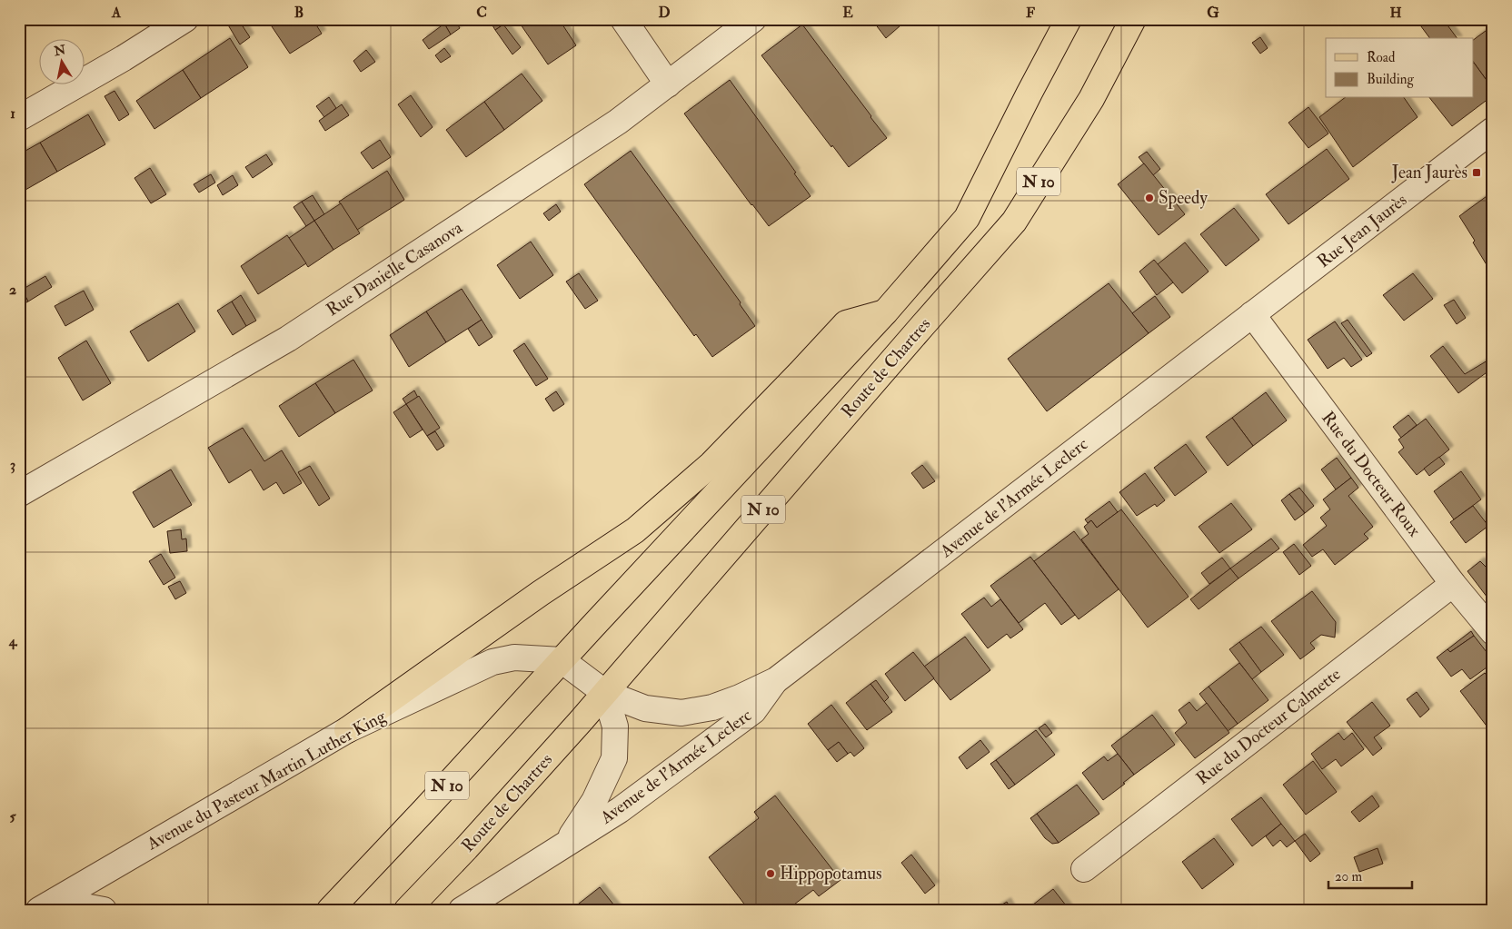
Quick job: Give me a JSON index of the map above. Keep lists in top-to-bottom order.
{
  "streets": {
    "main road": ["N 10", "Route de Chartres"],
    "street": [
      "Rue Jean Jaurès",
      "Rue Danielle Casanova",
      "Rue du Docteur Roux",
      "Avenue de l'Armée Leclerc",
      "Rue du Docteur Calmette",
      "Avenue du Pasteur Martin Luther King"
    ]
  },
  "crossings": [
    ["N 10", "Avenue du Pasteur Martin Luther King"],
    ["Rue Jean Jaurès", "Rue du Docteur Roux"],
    ["Rue Jean Jaurès", "Avenue de l'Armée Leclerc"],
    ["Route de Chartres", "Avenue de l'Armée Leclerc"],
    ["Rue du Docteur Roux", "Avenue de l'Armée Leclerc"],
    ["Rue du Docteur Roux", "Rue du Docteur Calmette"]
  ],
  "places": {
    "transit": ["Jean Jaurès"],
    "other": ["Speedy", "Hippopotamus"]
  },
  "legend": ["Road", "Building"],
  "scale_bar": "20 m",
  "north": "top",
  "grid": {
    "columns": [
      "A",
      "B",
      "C",
      "D",
      "E",
      "F",
      "G",
      "H"
    ],
    "rows": [
      "1",
      "2",
      "3",
      "4",
      "5"
    ]
  }
}
